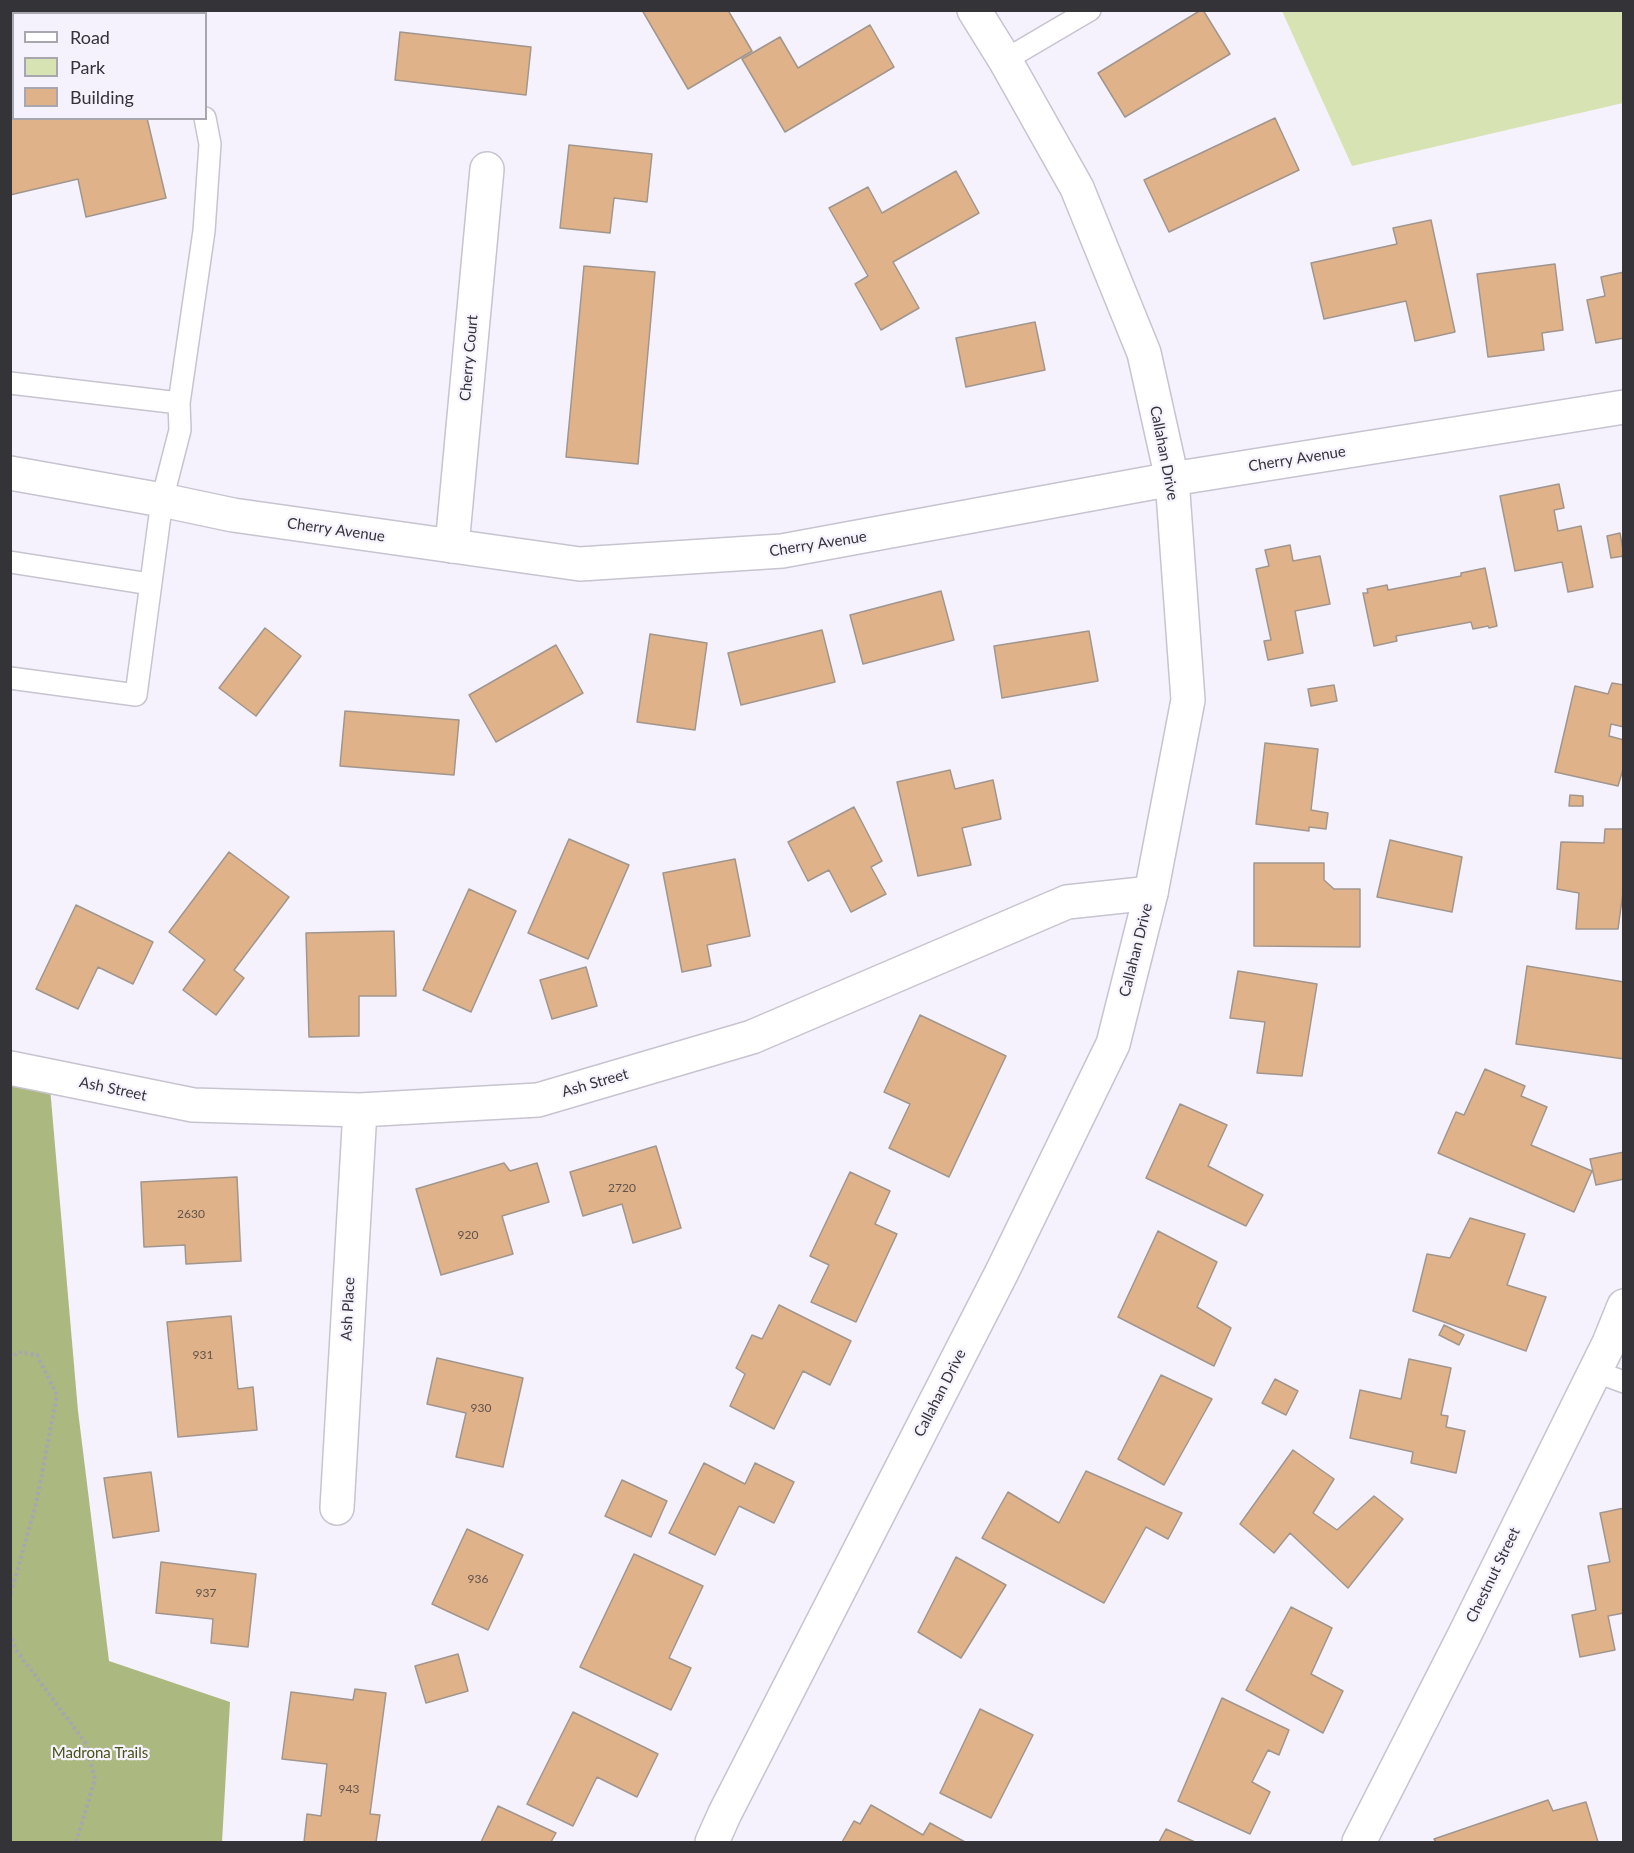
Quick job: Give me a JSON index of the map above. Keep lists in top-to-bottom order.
{
  "streets": {
    "street": [
      "Cherry Court",
      "Callahan Drive",
      "Cherry Avenue",
      "Ash Street",
      "Ash Place",
      "Chestnut Street"
    ]
  },
  "crossings": [
    ["Cherry Court", "Cherry Avenue"],
    ["Callahan Drive", "Cherry Avenue"],
    ["Callahan Drive", "Ash Street"],
    ["Ash Street", "Ash Place"]
  ],
  "parks": ["Madrona Trails"],
  "house_numbers": [
    "2720",
    "2630",
    "920",
    "931",
    "930",
    "936",
    "937",
    "943"
  ],
  "legend": ["Road", "Park", "Building"]
}
